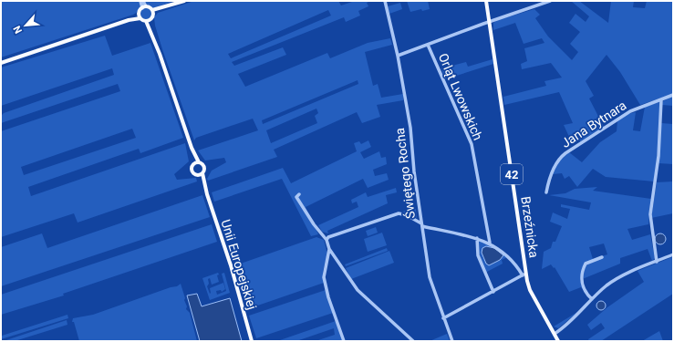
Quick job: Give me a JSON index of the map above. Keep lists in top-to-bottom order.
{
  "streets": {
    "main road": ["42", "Brzeźnicka", "Unii Europejskiej"],
    "street": ["Orląt Lwowskich", "Jana Bytnara", "Świętego Rocha"]
  },
  "north": "bottom left"
}
